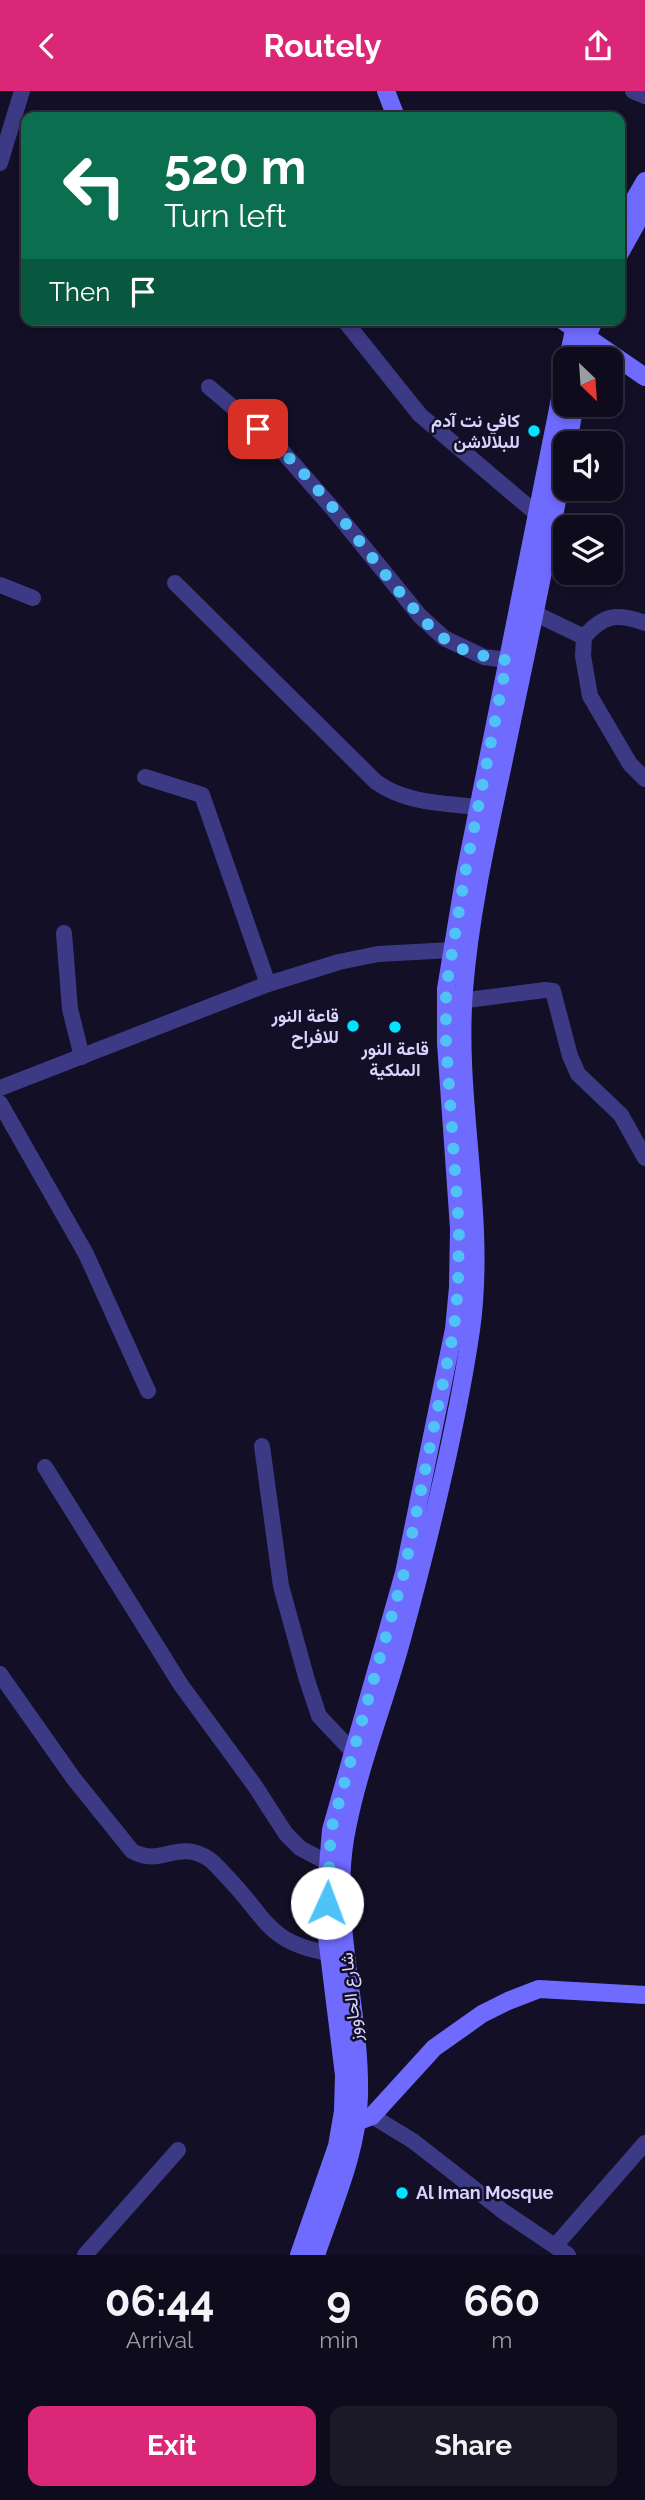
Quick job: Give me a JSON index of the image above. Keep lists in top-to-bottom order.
{
  "streets": {
    "main road": ["شارع الحاووز"]
  },
  "places": [
    "كافي نت آدم للبلالاشن",
    "قاعة النور للافراح",
    "قاعة النور الملكية",
    "Al Iman Mosque"
  ],
  "north": "bottom right",
  "page": {
    "header": "Routely",
    "turn": ["520 m", "Turn left"],
    "then": "Then",
    "eta": [
      "06:44",
      "Arrival",
      "9",
      "min",
      "660",
      "m"
    ],
    "buttons": ["Exit", "Share"]
  }
}
